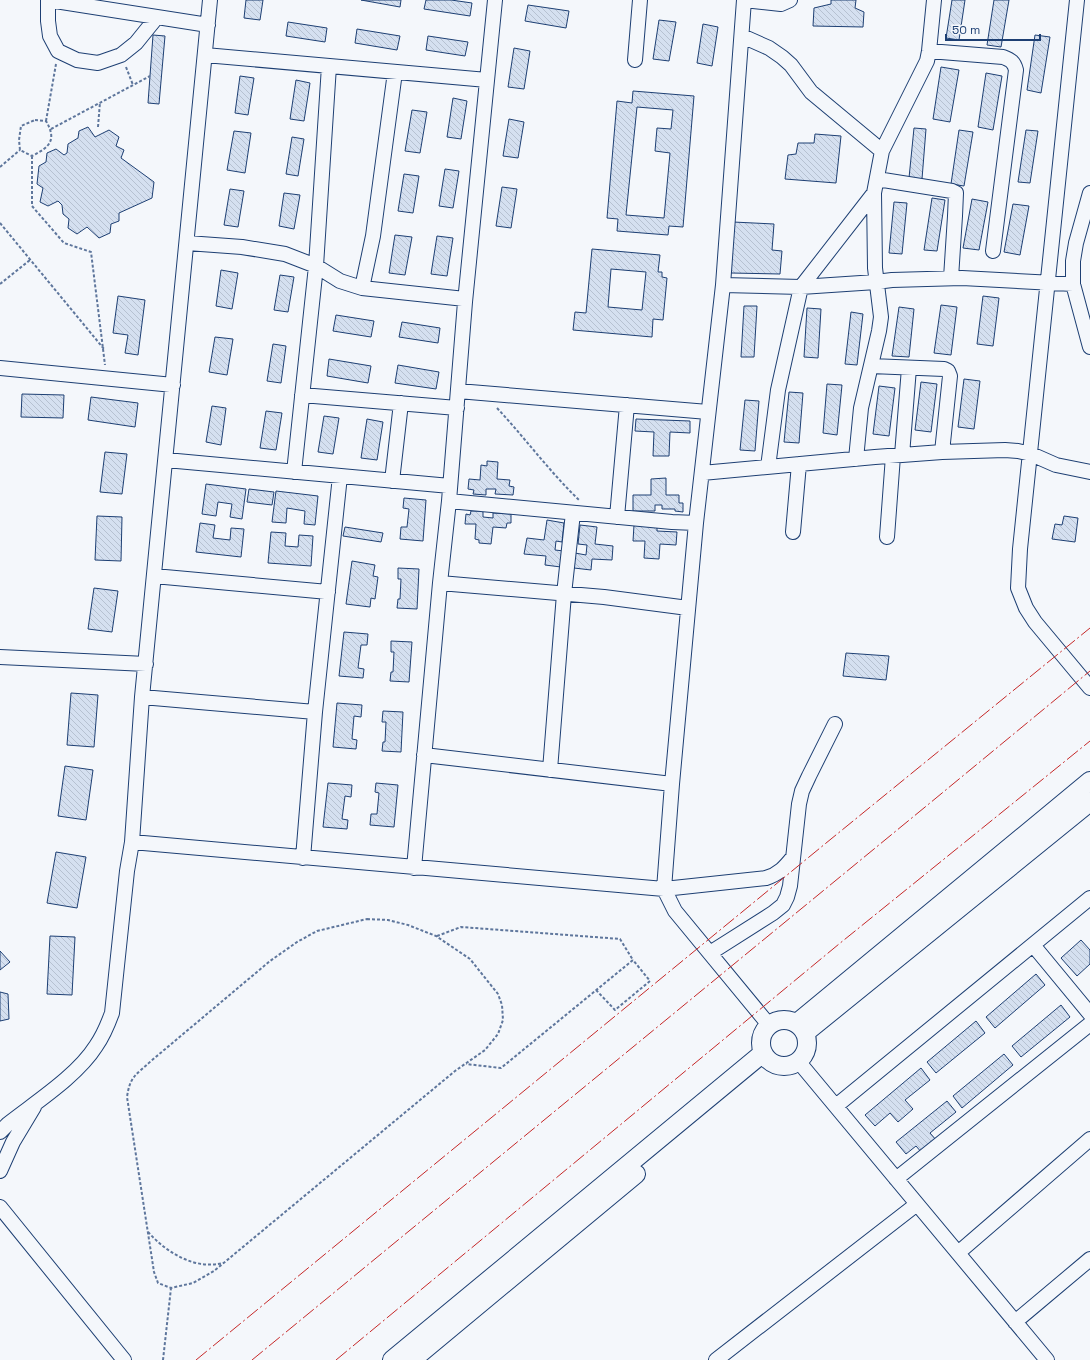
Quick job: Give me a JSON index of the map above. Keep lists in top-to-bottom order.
{
  "scale_bar": "50 m"
}
